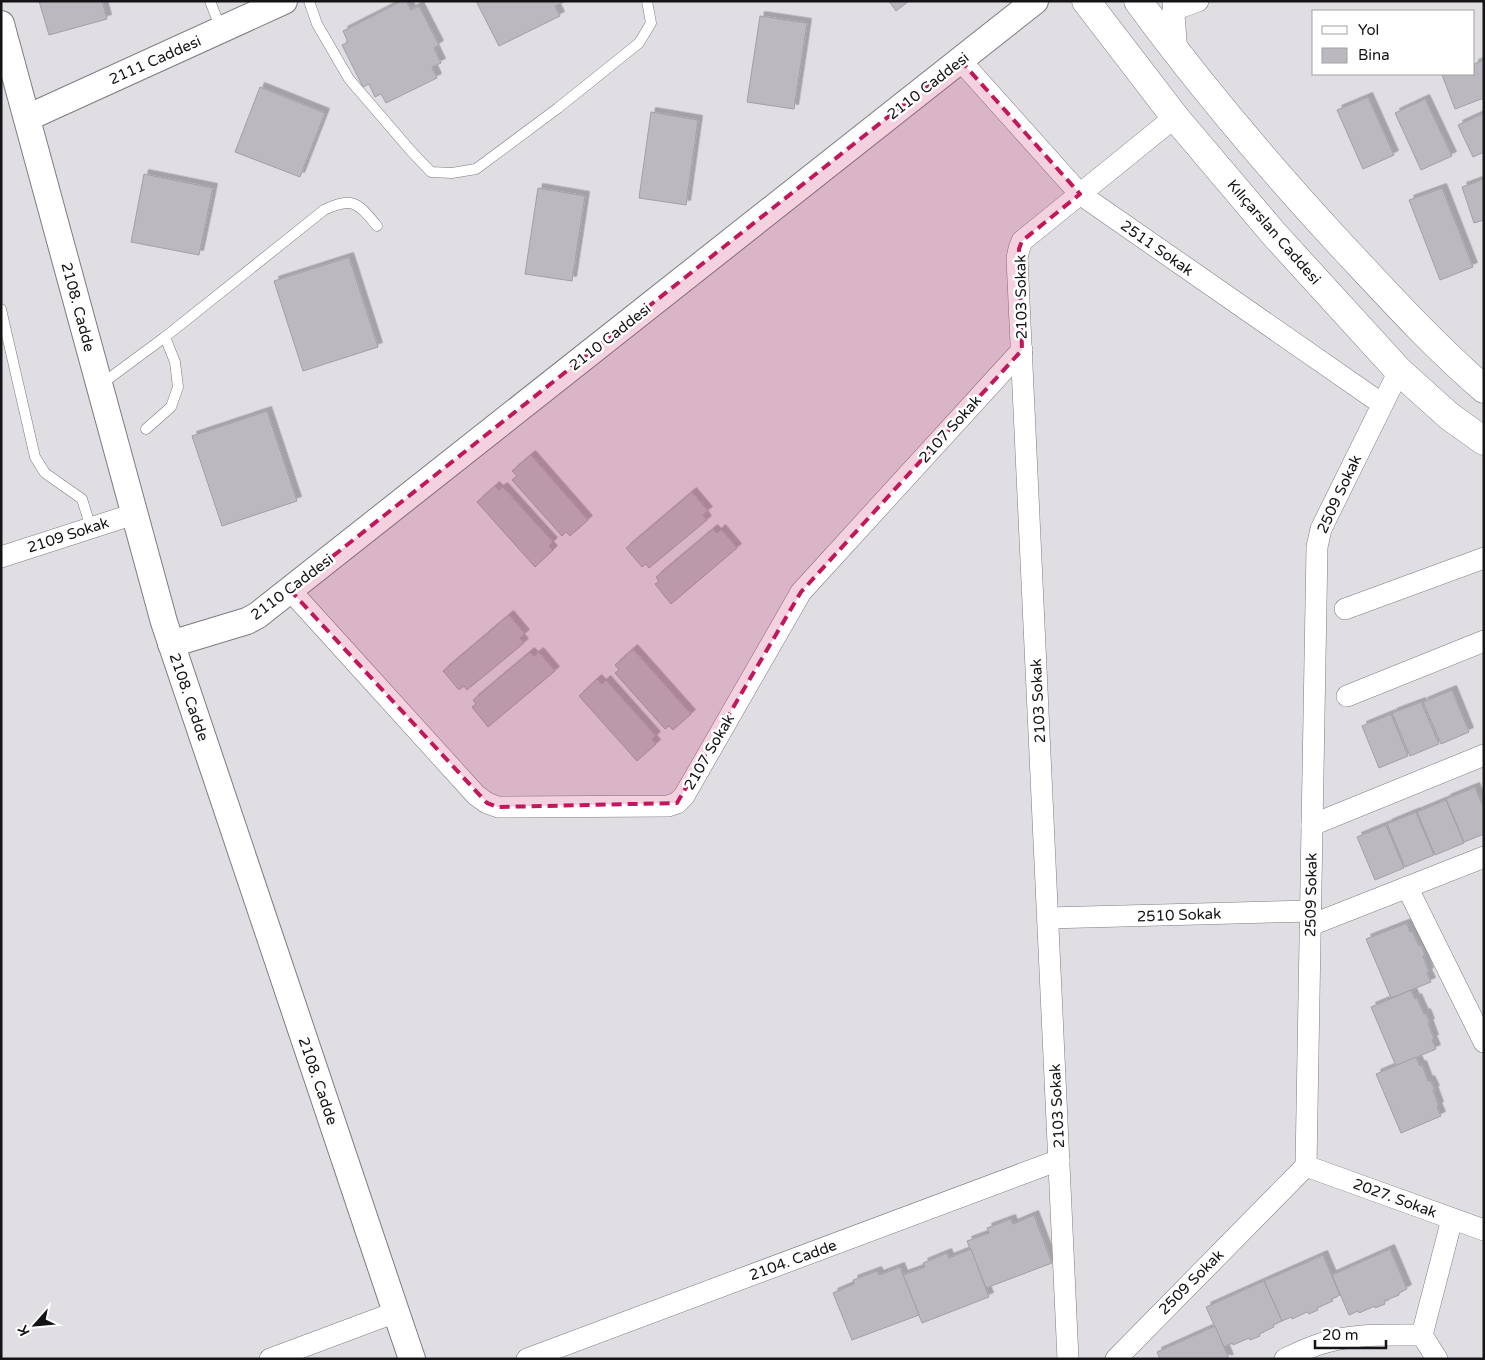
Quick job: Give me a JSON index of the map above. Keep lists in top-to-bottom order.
{
  "streets": {
    "main road": ["Kılıçarslan Caddesi"],
    "street": [
      "2111 Caddesi",
      "2110 Caddesi",
      "2511 Sokak",
      "2103 Sokak",
      "2108. Cadde",
      "2107 Sokak",
      "2509 Sokak",
      "2109 Sokak",
      "2510 Sokak",
      "2027. Sokak",
      "2104. Cadde"
    ]
  },
  "crossings": [
    ["2111 Caddesi", "2108. Cadde"],
    ["2110 Caddesi", "2511 Sokak"],
    ["2110 Caddesi", "2108. Cadde"],
    ["2110 Caddesi", "2107 Sokak"],
    ["Kılıçarslan Caddesi", "2103 Sokak"],
    ["Kılıçarslan Caddesi", "2509 Sokak"],
    ["2511 Sokak", "2103 Sokak"],
    ["2511 Sokak", "2509 Sokak"],
    ["2103 Sokak", "2107 Sokak"],
    ["2103 Sokak", "2510 Sokak"],
    ["2103 Sokak", "2104. Cadde"],
    ["2108. Cadde", "2109 Sokak"],
    ["2509 Sokak", "2510 Sokak"],
    ["2509 Sokak", "2027. Sokak"]
  ],
  "legend": ["Yol", "Bina"],
  "scale_bar": "20 m",
  "north": "bottom left"
}
